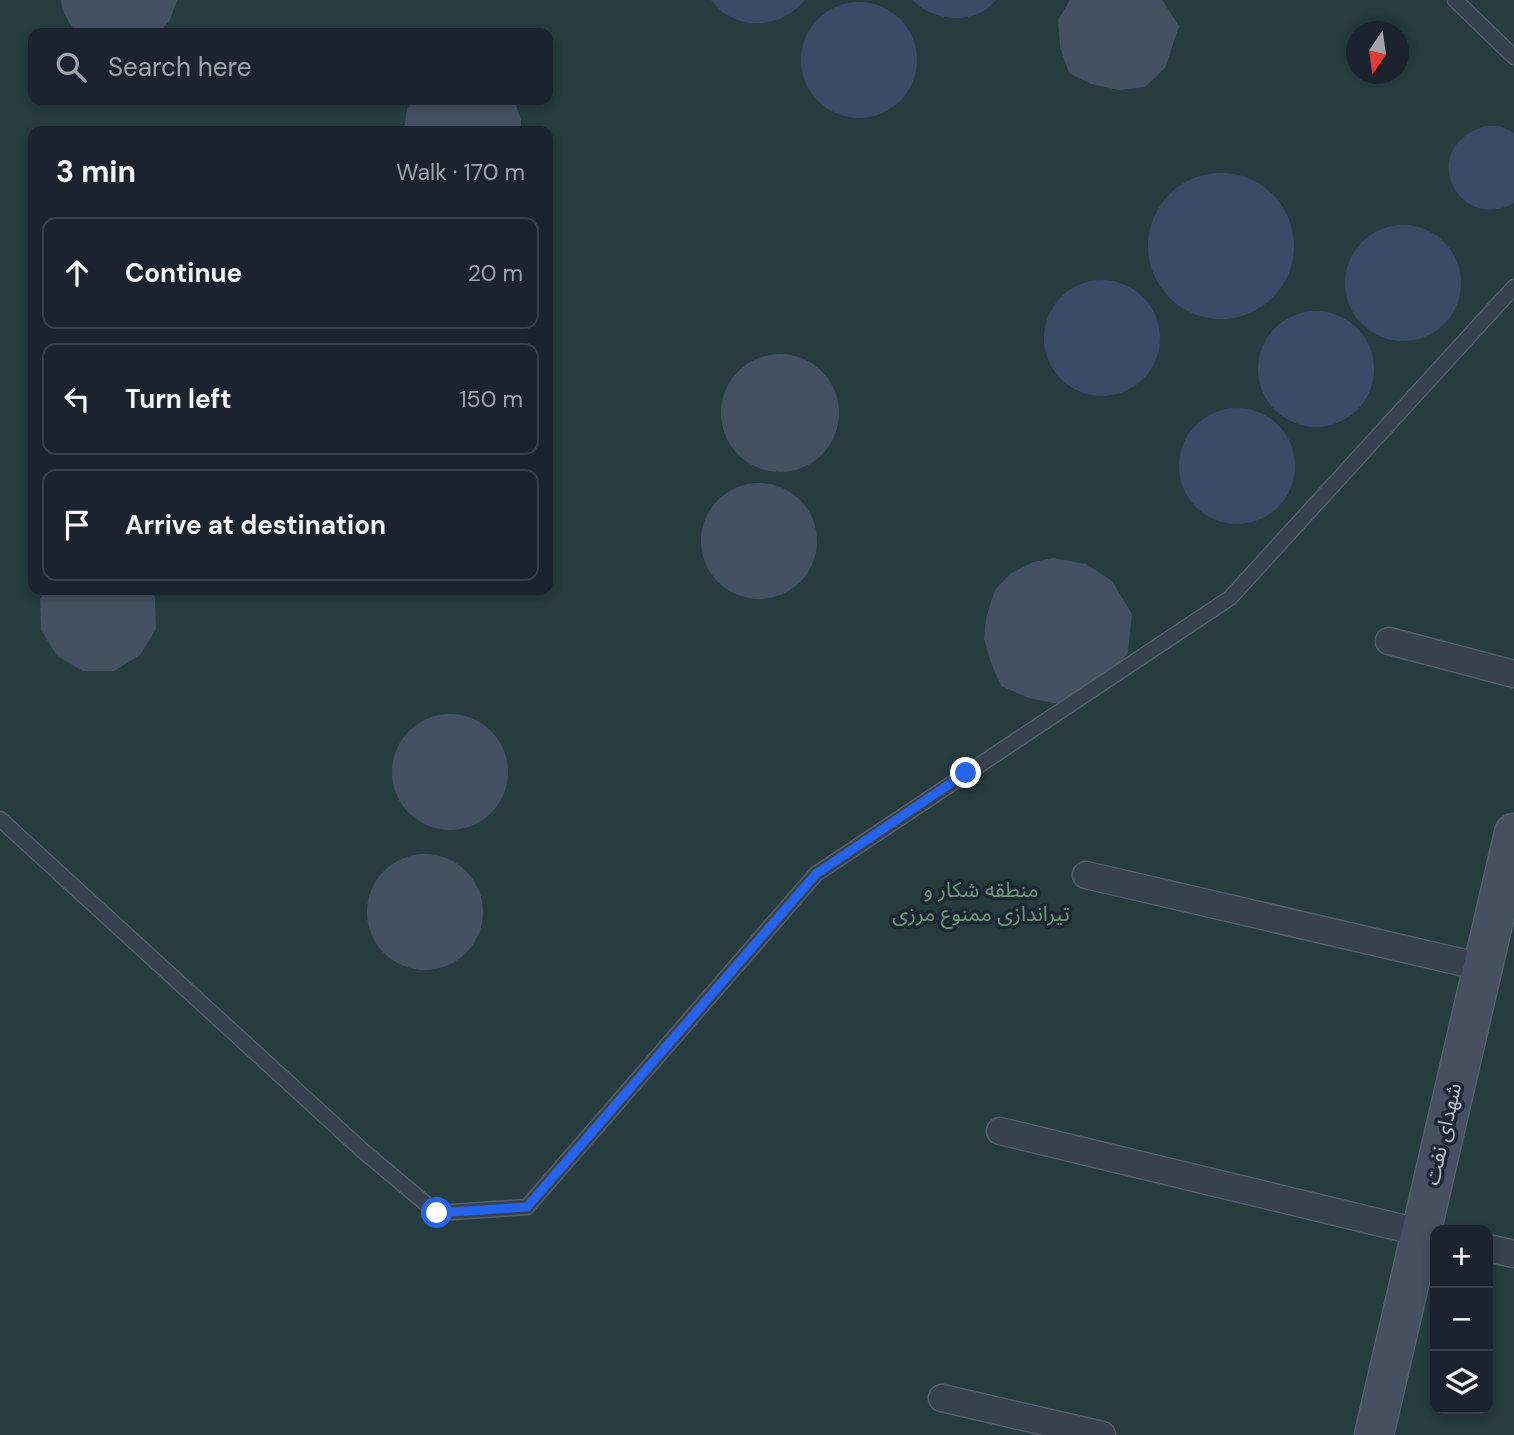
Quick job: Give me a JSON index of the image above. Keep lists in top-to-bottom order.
{
  "streets": {
    "main road": ["شهدای نفت"]
  },
  "parks": ["منطقه شکار و تیراندازی ممنوع مرزی"],
  "north": "bottom",
  "page": {
    "search": "Search here",
    "heading": ["3 min", "Walk · 170 m"],
    "list": [
      ["Continue", "20 m"],
      ["Turn left", "150 m"],
      "Arrive at destination"
    ],
    "map_buttons": ["+", "−"]
  }
}
